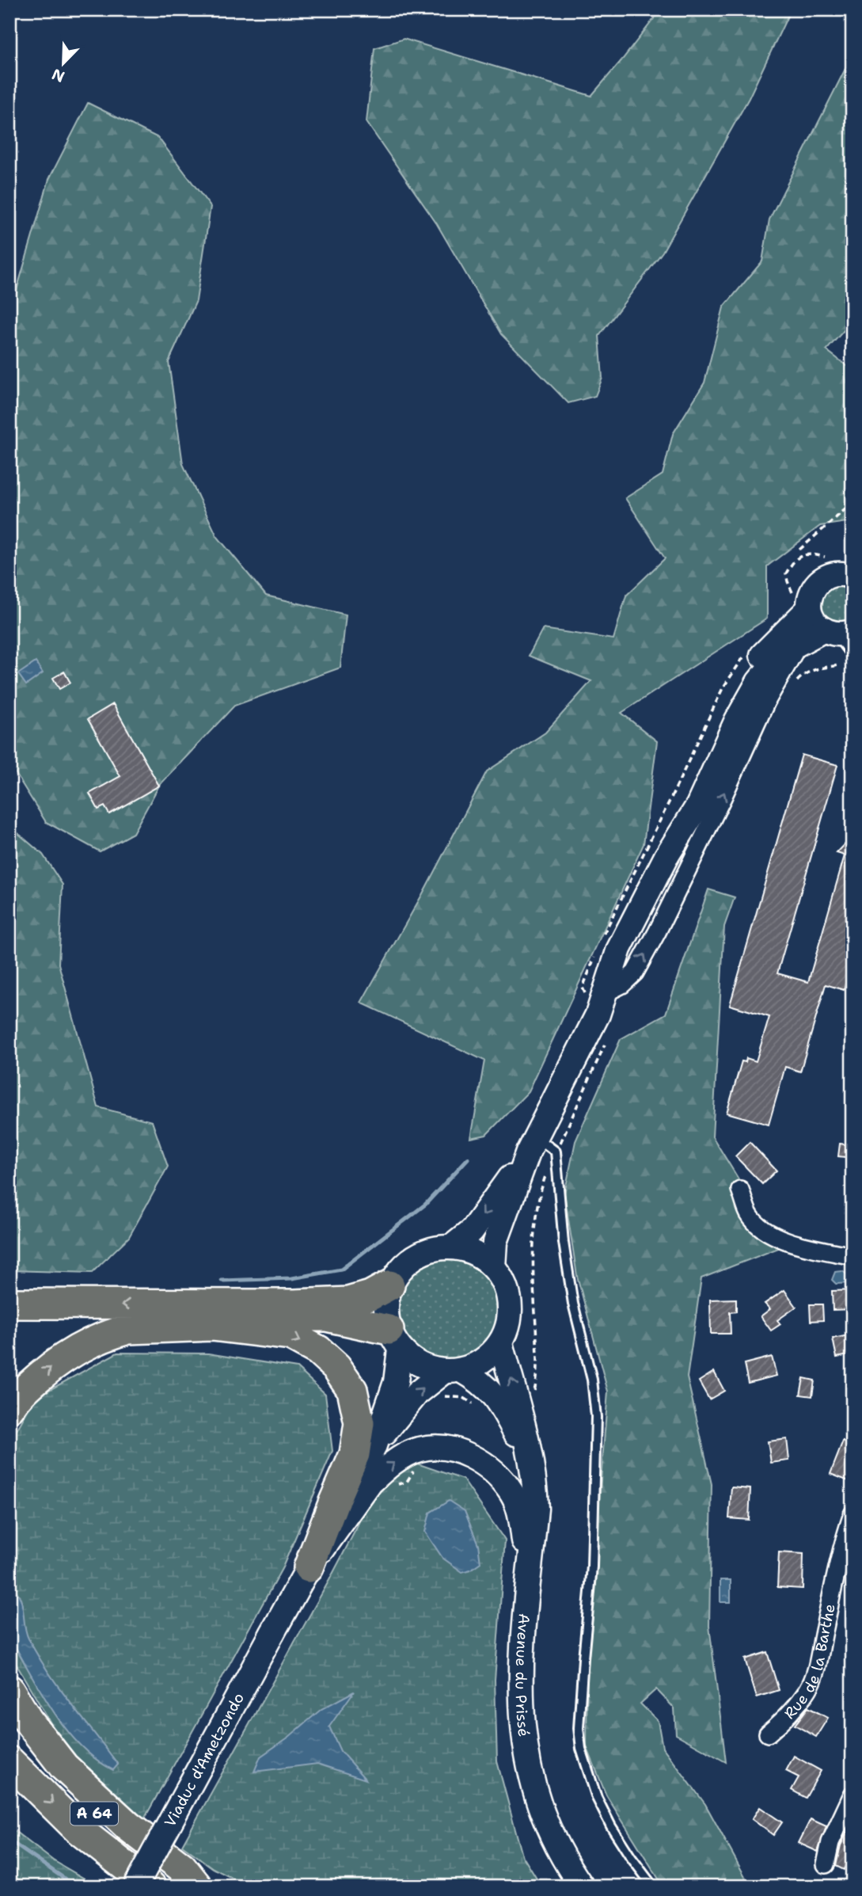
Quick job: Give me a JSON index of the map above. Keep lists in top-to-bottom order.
{
  "streets": {
    "highway": ["A 64"],
    "main road": ["Avenue du Prissé", "Viaduc d'Ametzondo"],
    "street": ["Rue de la Barthe"]
  },
  "north": "bottom left"
}
